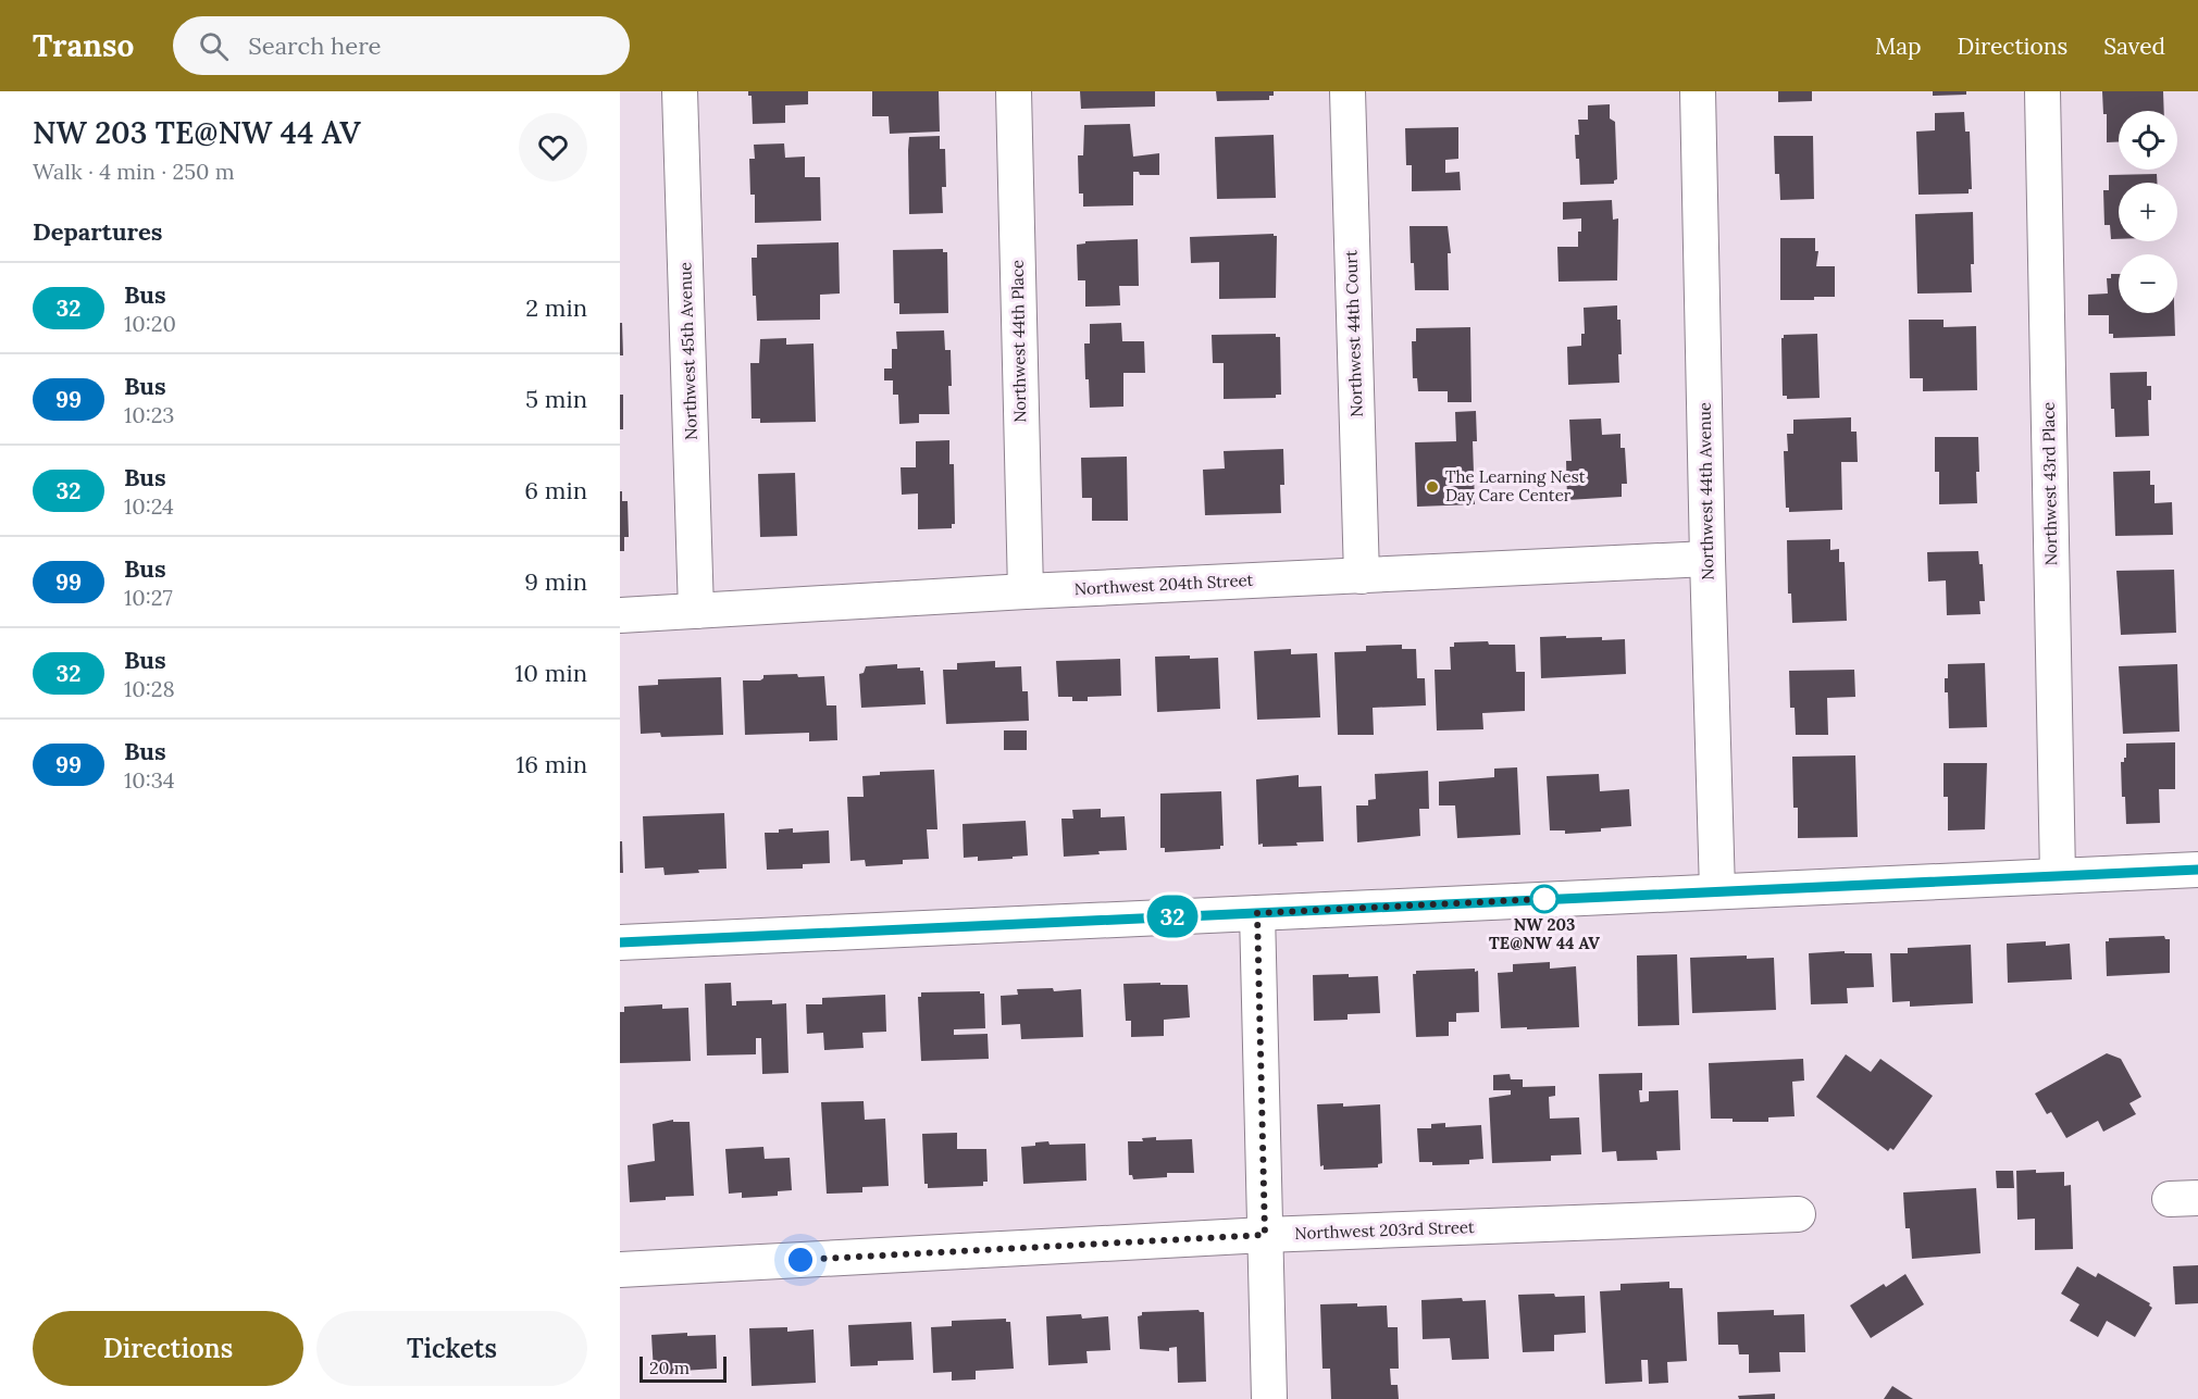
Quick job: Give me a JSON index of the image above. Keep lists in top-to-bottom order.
{
  "streets": {
    "street": [
      "Northwest 44th Court",
      "Northwest 44th Place",
      "Northwest 45th Avenue",
      "Northwest 43rd Place",
      "Northwest 44th Avenue",
      "Northwest 204th Street",
      "Northwest 203rd Street"
    ]
  },
  "crossings": [
    ["Northwest 44th Court", "Northwest 204th Street"],
    ["Northwest 44th Place", "Northwest 204th Street"],
    ["Northwest 45th Avenue", "Northwest 204th Street"],
    ["Northwest 44th Avenue", "Northwest 204th Street"]
  ],
  "places": ["The Learning Nest Day Care Center", "NW 203 TE@NW 44 AV"],
  "lines": ["bus line 32"],
  "scale_bar": "20 m",
  "page": {
    "header": "Transo",
    "search": "Search here",
    "nav": ["Map", "Directions", "Saved"],
    "heading": [
      ["NW 203 TE@NW 44 AV", "Walk · 4 min · 250 m"],
      "Departures"
    ],
    "on_map": "32",
    "map_buttons": ["+", "−"],
    "list": [
      {
        "mark": "32",
        "name": "Bus",
        "note": "10:20",
        "value": "2 min"
      },
      {
        "mark": "99",
        "name": "Bus",
        "note": "10:23",
        "value": "5 min"
      },
      {
        "mark": "32",
        "name": "Bus",
        "note": "10:24",
        "value": "6 min"
      },
      {
        "mark": "99",
        "name": "Bus",
        "note": "10:27",
        "value": "9 min"
      },
      {
        "mark": "32",
        "name": "Bus",
        "note": "10:28",
        "value": "10 min"
      },
      {
        "mark": "99",
        "name": "Bus",
        "note": "10:34",
        "value": "16 min"
      }
    ],
    "buttons": ["Directions", "Tickets"],
    "scale": "20 m"
  }
}
